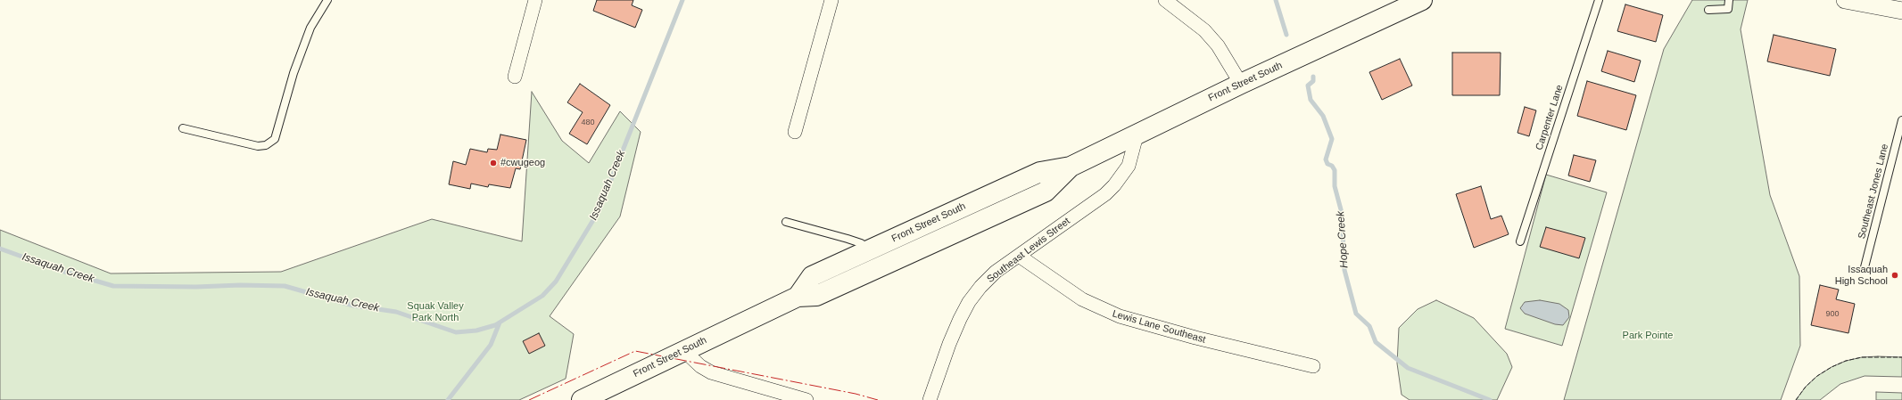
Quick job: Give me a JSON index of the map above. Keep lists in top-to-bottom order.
{
  "streets": {
    "main road": ["Front Street South"],
    "street": ["Southeast Lewis Street", "Lewis Lane Southeast"],
    "lane": ["Carpenter Lane", "Southeast Jones Lane"]
  },
  "crossings": [
    ["Front Street South", "Southeast Lewis Street"],
    ["Southeast Lewis Street", "Lewis Lane Southeast"]
  ],
  "water": ["Issaquah Creek", "Hope Creek"],
  "parks": ["Squak Valley Park North", "Park Pointe"],
  "places": ["#cwugeog", "Issaquah High School"],
  "house_numbers": ["480", "900"]
}
